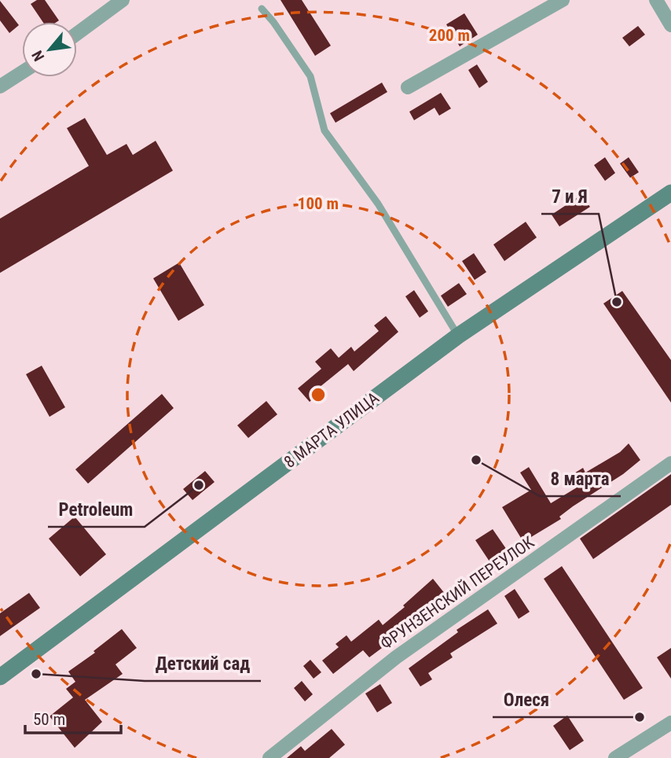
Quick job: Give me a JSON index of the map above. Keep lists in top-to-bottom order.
{
  "streets": {
    "street": ["8 МАРТА УЛИЦА", "ФРУНЗЕНСКИЙ ПЕРЕУЛОК"]
  },
  "places": [
    "7 и Я",
    "8 марта",
    "Petroleum",
    "Детский сад",
    "Олеся"
  ],
  "scale_bar": "50 m",
  "north": "bottom left",
  "rings": ["200 m", "100 m"]
}
